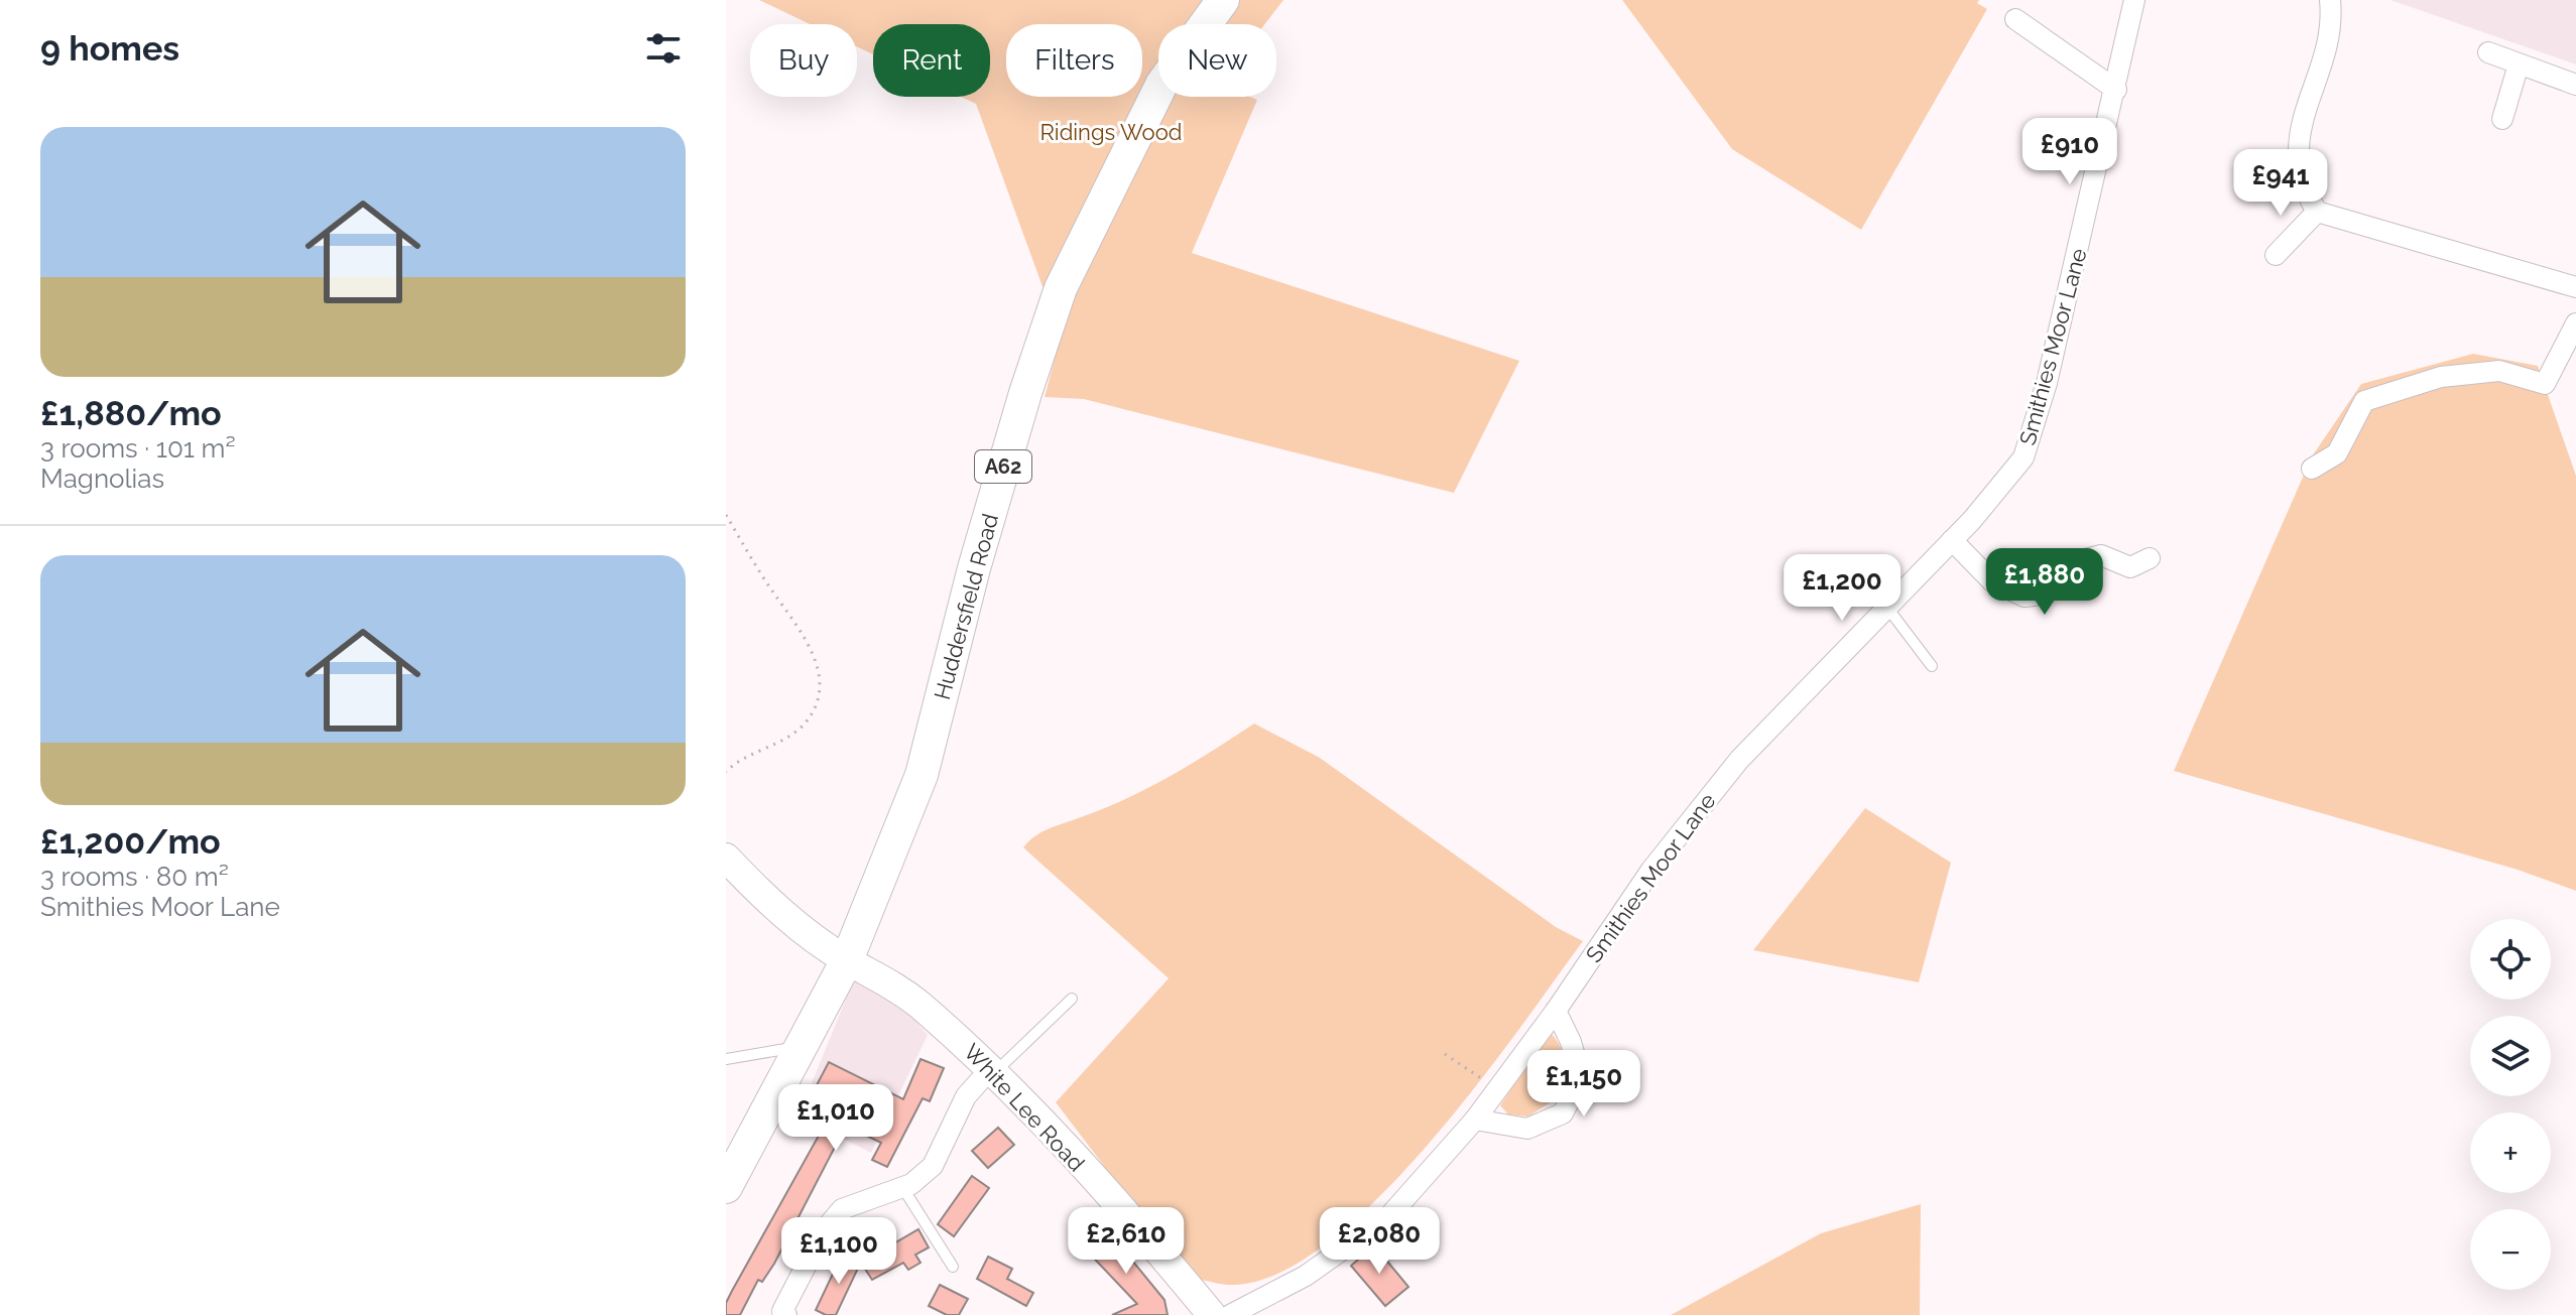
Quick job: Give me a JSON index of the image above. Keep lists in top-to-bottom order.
{
  "streets": {
    "main road": ["A62", "Huddersfield Road", "White Lee Road"],
    "street": ["Smithies Moor Lane"]
  },
  "crossings": [
    ["A62", "Huddersfield Road"],
    ["A62", "White Lee Road"],
    ["Huddersfield Road", "White Lee Road"]
  ],
  "parks": ["Ridings Wood"],
  "page": {
    "heading": "9 homes",
    "chip": [
      "Buy",
      "Rent",
      "Filters",
      "New"
    ],
    "list": [
      {
        "name": "£1,880/mo",
        "note": "3 rooms · 101 m² · Magnolias"
      },
      {
        "name": "£1,200/mo",
        "note": "3 rooms · 80 m² · Smithies Moor Lane"
      }
    ],
    "price": [
      "£910",
      "£941",
      "£1,880",
      "£1,200",
      "£1,150",
      "£1,010",
      "£2,610",
      "£2,080",
      "£1,100"
    ],
    "map_buttons": ["+", "−"]
  }
}
